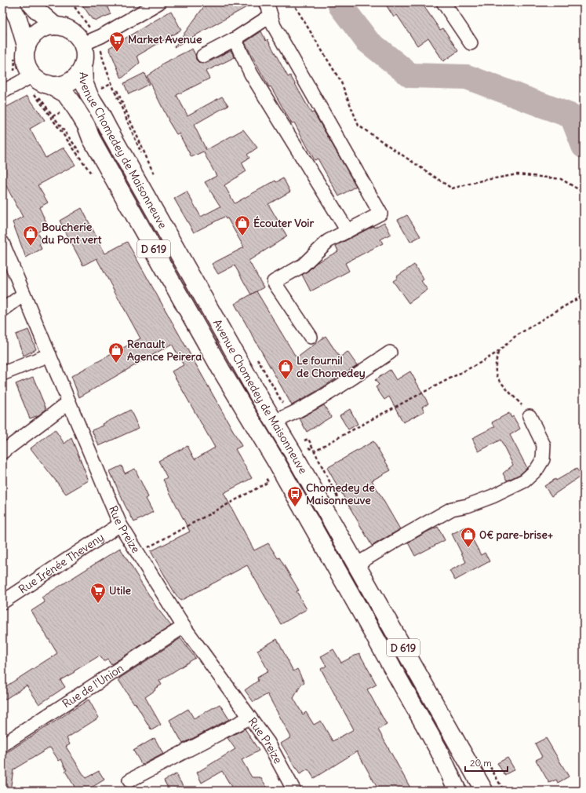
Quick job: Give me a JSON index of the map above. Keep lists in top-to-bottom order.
{
  "streets": {
    "main road": ["Avenue Chomedey de Maisonneuve", "D 619"],
    "street": ["Rue Preize", "Rue Irénée Theveny", "Rue de l'Union"]
  },
  "crossings": [
    ["Avenue Chomedey de Maisonneuve", "D 619"],
    ["Rue Preize", "Rue Irénée Theveny"],
    ["Rue Preize", "Rue de l'Union"]
  ],
  "places": {
    "supermarket": ["Market Avenue", "Utile"],
    "shop": [
      "Écouter Voir",
      "Boucherie du Pont vert",
      "Renault Agence Peirera",
      "Le fournil de Chomedey",
      "0€ pare-brise+"
    ],
    "bus stop": ["Chomedey de Maisonneuve"]
  },
  "scale_bar": "20 m"
}
